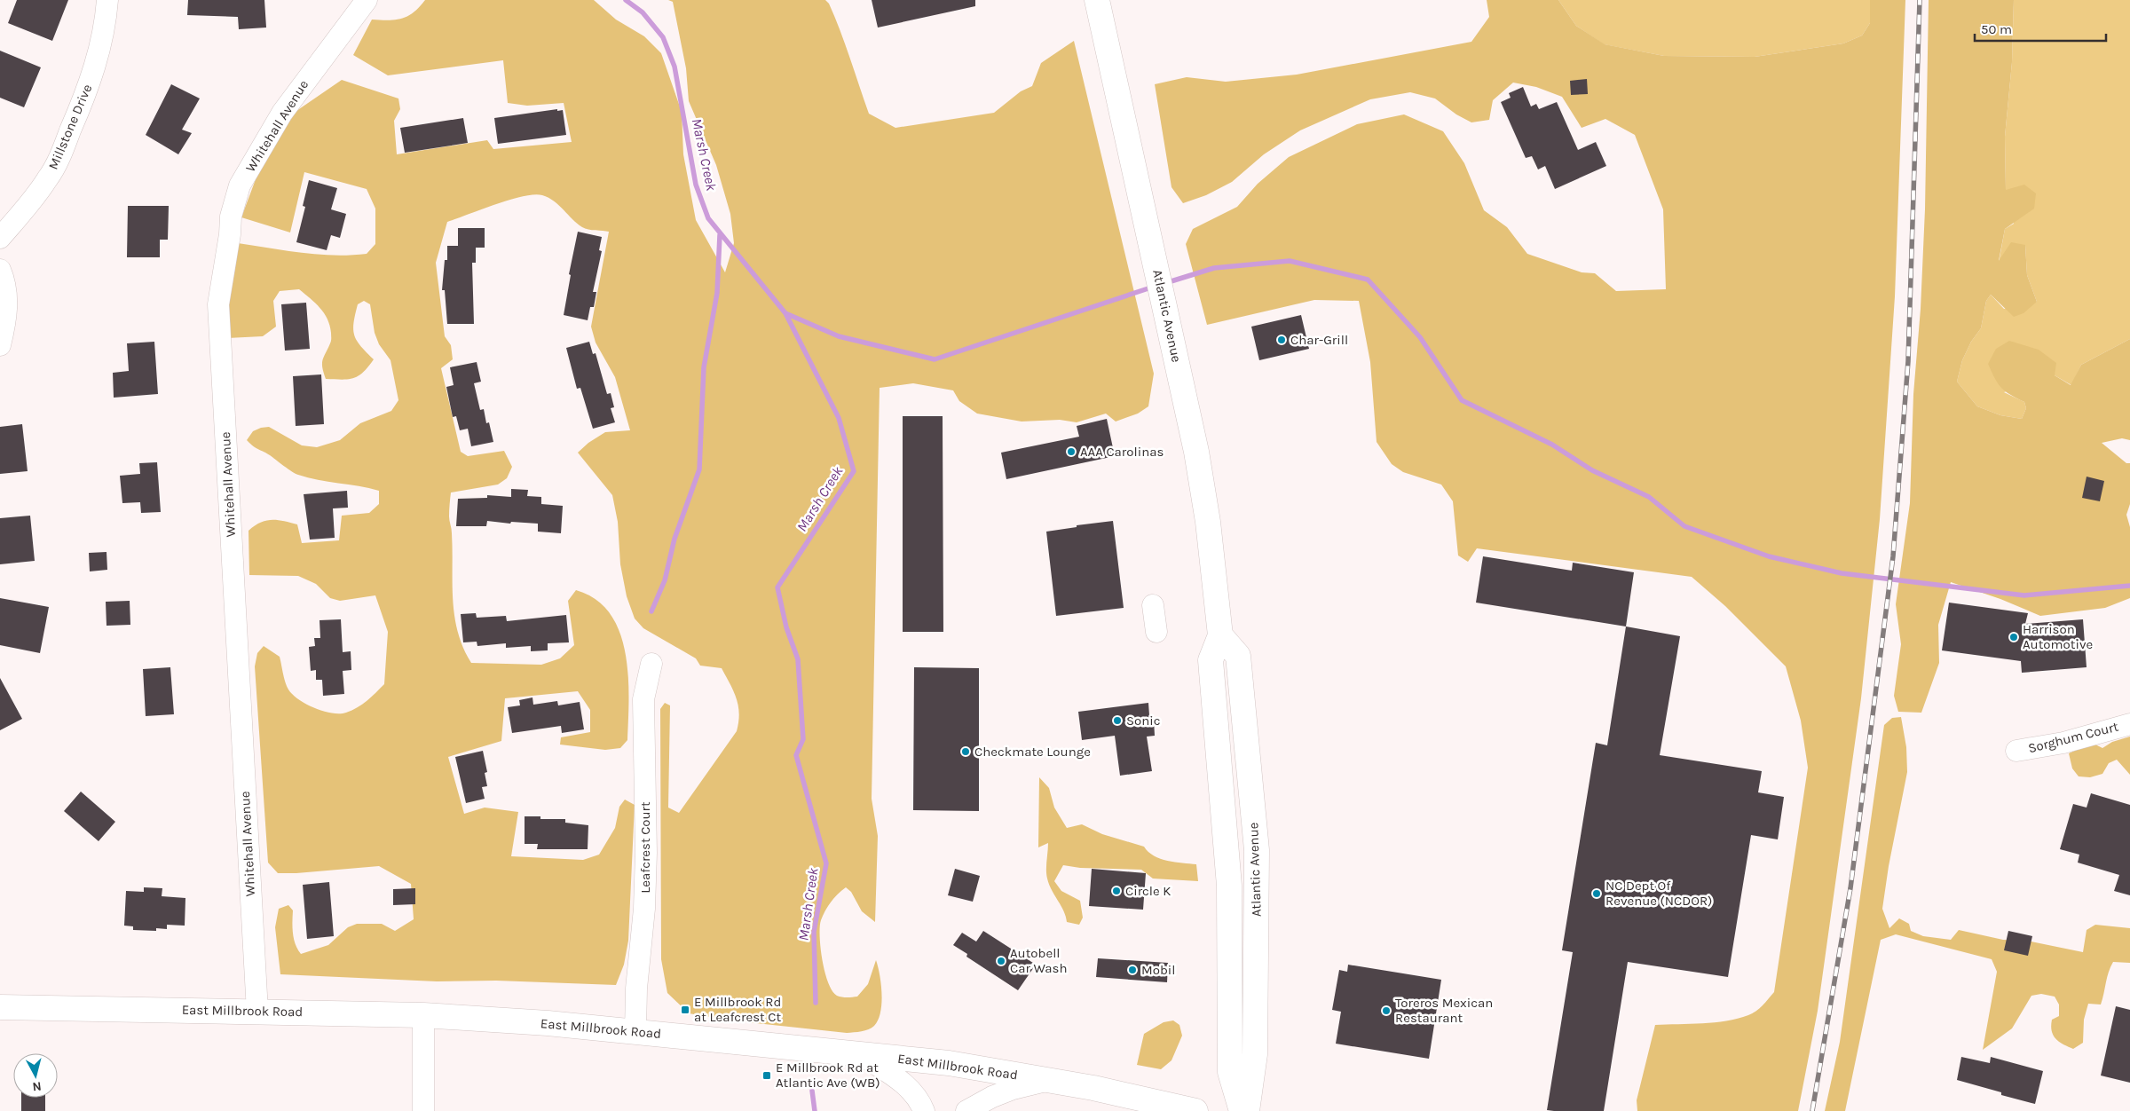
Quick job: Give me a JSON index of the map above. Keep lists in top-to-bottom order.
{
  "streets": {
    "main road": ["Atlantic Avenue", "East Millbrook Road"],
    "street": [
      "Whitehall Avenue",
      "Millstone Drive",
      "Sorghum Court",
      "Leafcrest Court"
    ]
  },
  "crossings": [
    ["Whitehall Avenue", "East Millbrook Road"],
    ["Leafcrest Court", "East Millbrook Road"]
  ],
  "water": ["Marsh Creek"],
  "places": {
    "other": [
      "Char-Grill",
      "AAA Carolinas",
      "Harrison Automotive",
      "Sonic",
      "Checkmate Lounge",
      "Circle K",
      "NC Dept Of Revenue (NCDOR)",
      "Autobell Car Wash",
      "Mobil",
      "Toreros Mexican Restaurant"
    ],
    "transit": ["E Millbrook Rd at Leafcrest Ct", "E Millbrook Rd at Atlantic Ave (WB)"]
  },
  "scale_bar": "50 m",
  "north": "bottom"
}
